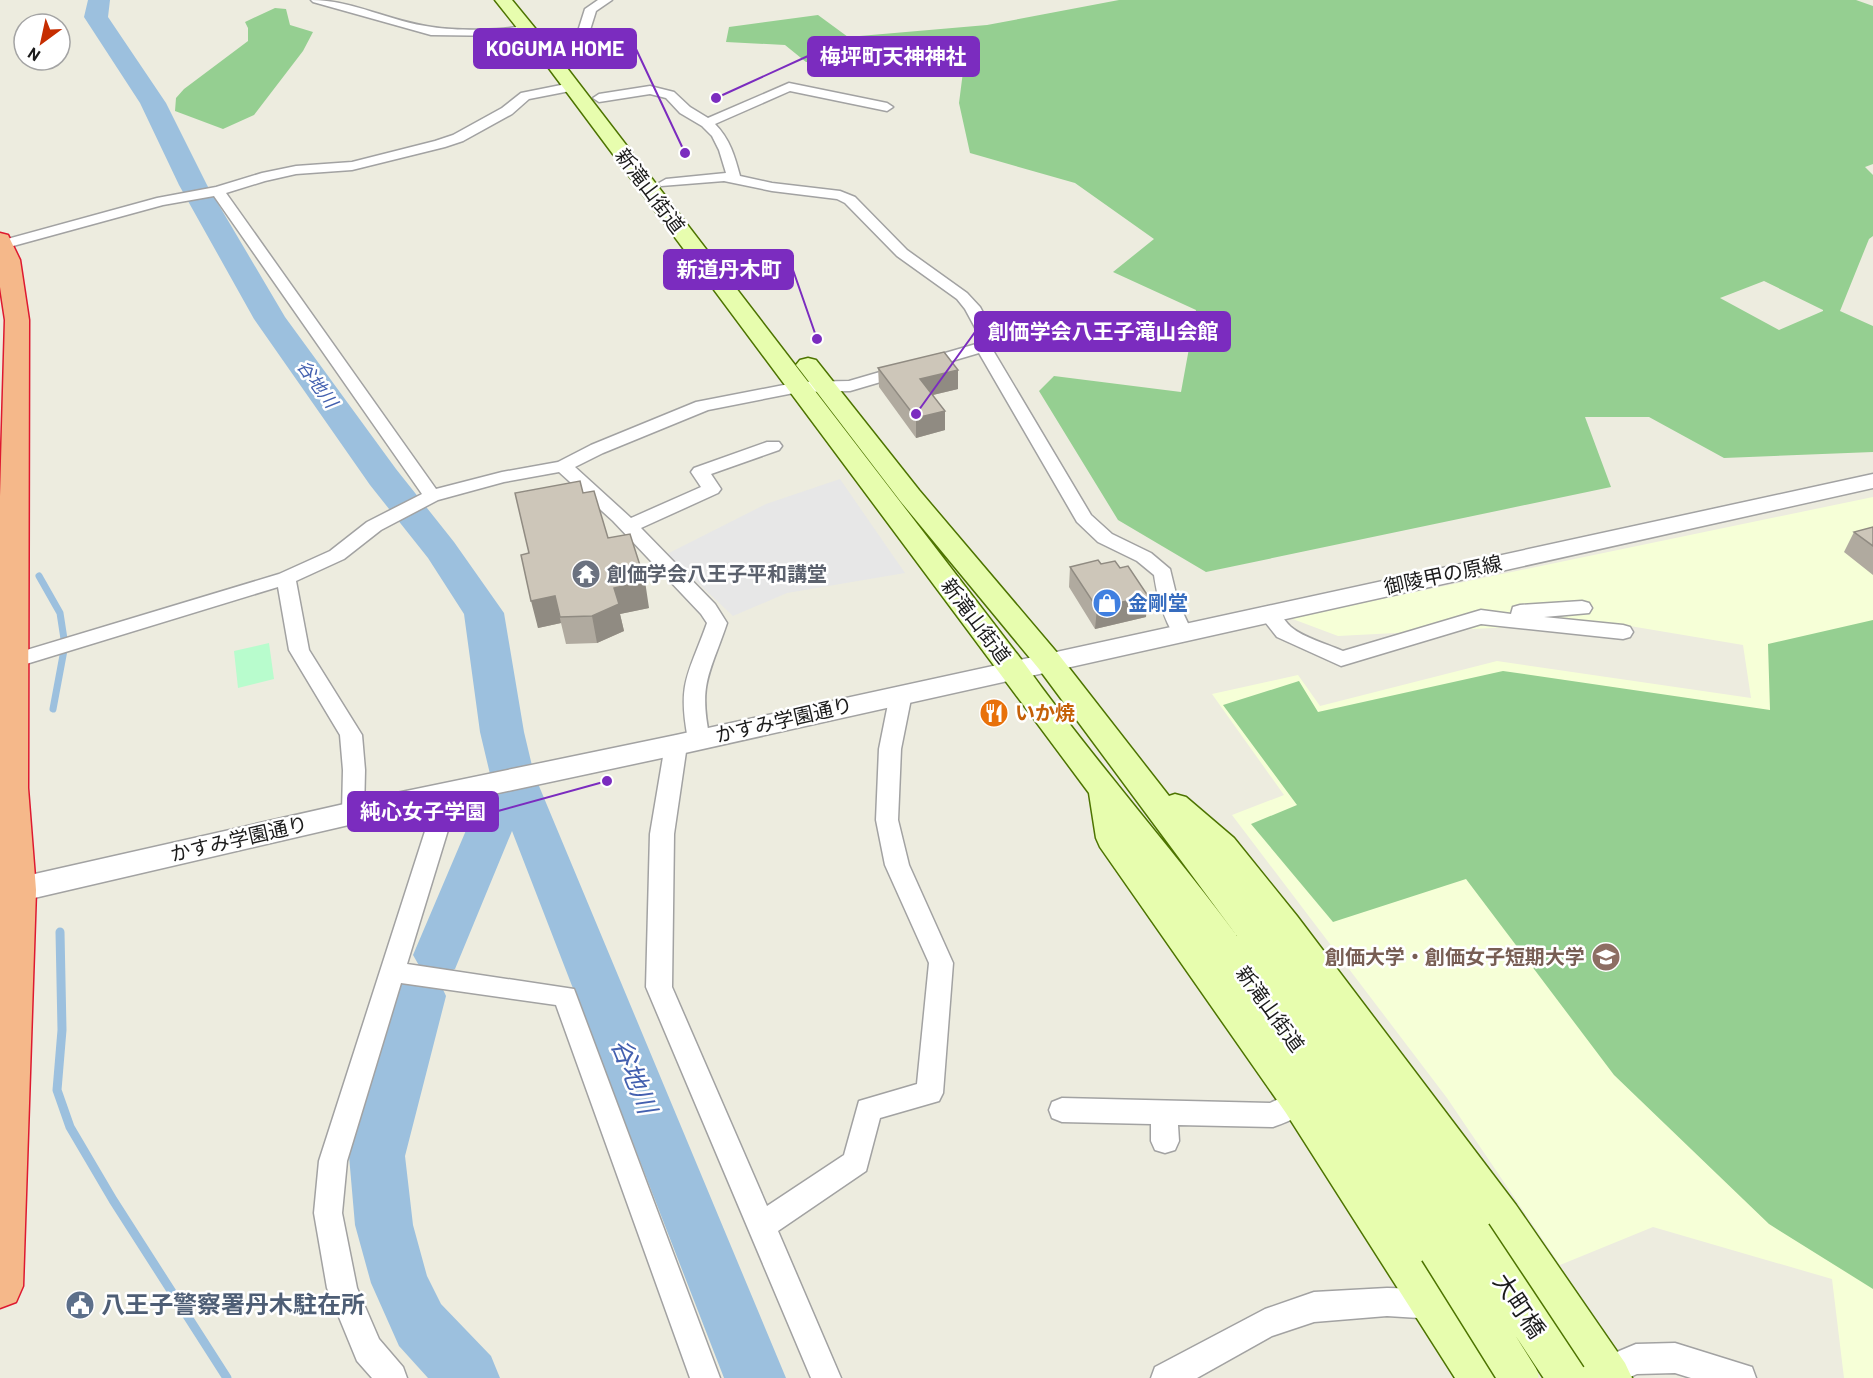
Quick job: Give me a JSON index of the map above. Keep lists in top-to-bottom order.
{
  "streets": {
    "main road": ["新滝山街道", "大町橋"],
    "street": ["御陵甲の原線", "かすみ学園通り"]
  },
  "crossings": [
    ["新滝山街道", "御陵甲の原線"],
    ["新滝山街道", "かすみ学園通り"],
    ["新滝山街道", "大町橋"],
    ["御陵甲の原線", "かすみ学園通り"]
  ],
  "water": ["谷地川"],
  "places": {
    "other": [
      "梅坪町天神神社",
      "KOGUMA HOME",
      "新道丹木町",
      "創価学会八王子滝山会館",
      "純心女子学園"
    ],
    "temple": ["創価学会八王子平和講堂"],
    "shop": ["金剛堂"],
    "restaurant": ["いか焼"],
    "school or university": ["創価大学・創価女子短期大学"],
    "public building": ["八王子警察署丹木駐在所"]
  },
  "north": "bottom left"
}
